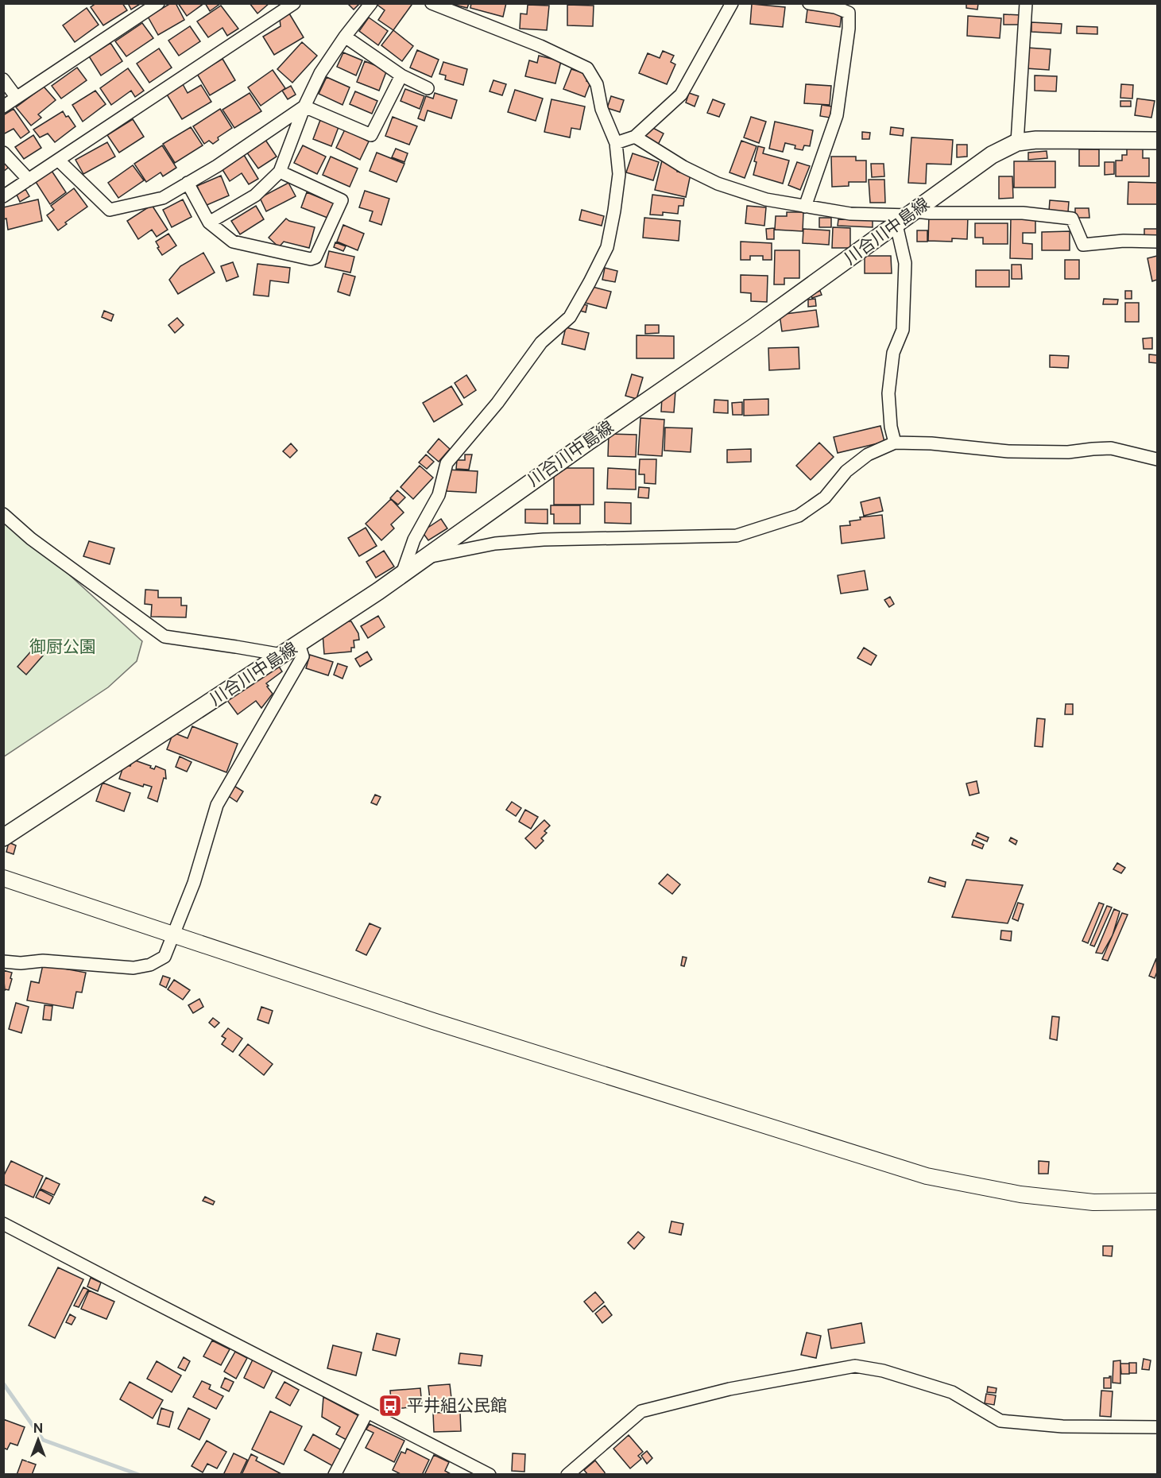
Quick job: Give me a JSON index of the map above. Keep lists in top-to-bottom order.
{
  "streets": {
    "main road": ["川合川中島線"]
  },
  "parks": ["御厨公園"],
  "places": {
    "bus stop": ["平井組公民館"]
  },
  "north": "top"
}
